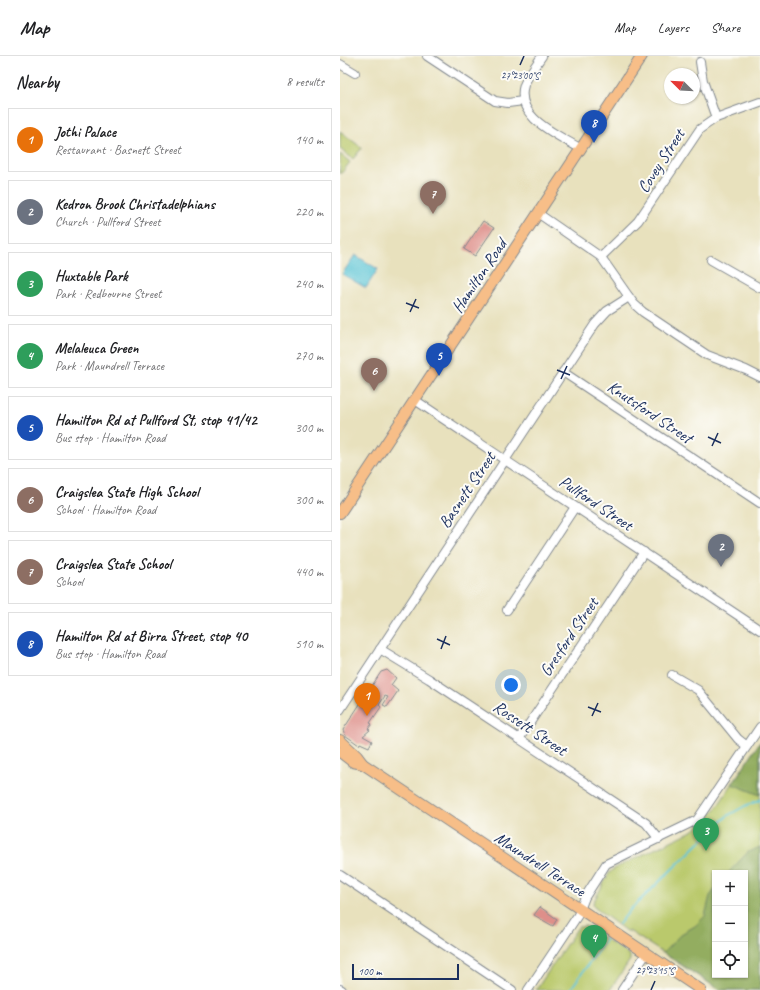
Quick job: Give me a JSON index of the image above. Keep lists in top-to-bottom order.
{
  "streets": {
    "main road": ["Hamilton Road", "Maundrell Terrace"],
    "street": [
      "Covey Street",
      "Knutsford Street",
      "Basnett Street",
      "Pullford Street",
      "Gresford Street",
      "Rossett Street"
    ]
  },
  "crossings": [
    ["Hamilton Road", "Pullford Street"],
    ["Knutsford Street", "Basnett Street"],
    ["Basnett Street", "Pullford Street"],
    ["Basnett Street", "Rossett Street"],
    ["Pullford Street", "Gresford Street"],
    ["Gresford Street", "Rossett Street"]
  ],
  "scale_bar": "100 m",
  "north": "top left",
  "page": {
    "header": "Map",
    "nav": ["Map", "Layers", "Share"],
    "heading": ["Nearby", "8 results"],
    "list": [
      {
        "mark": "1",
        "name": "Jothi Palace",
        "note": "Restaurant · Basnett Street",
        "value": "140 m"
      },
      {
        "mark": "2",
        "name": "Kedron Brook Christadelphians",
        "note": "Church · Pullford Street",
        "value": "220 m"
      },
      {
        "mark": "3",
        "name": "Huxtable Park",
        "note": "Park · Redbourne Street",
        "value": "240 m"
      },
      {
        "mark": "4",
        "name": "Melaleuca Green",
        "note": "Park · Maundrell Terrace",
        "value": "270 m"
      },
      {
        "mark": "5",
        "name": "Hamilton Rd at Pullford St, stop 41/42",
        "note": "Bus stop · Hamilton Road",
        "value": "300 m"
      },
      {
        "mark": "6",
        "name": "Craigslea State High School",
        "note": "School · Hamilton Road",
        "value": "300 m"
      },
      {
        "mark": "7",
        "name": "Craigslea State School",
        "note": "School",
        "value": "440 m"
      },
      {
        "mark": "8",
        "name": "Hamilton Rd at Birra Street, stop 40",
        "note": "Bus stop · Hamilton Road",
        "value": "510 m"
      }
    ],
    "pins": [
      "8",
      "7",
      "5",
      "6",
      "2",
      "1",
      "3",
      "4"
    ],
    "map_buttons": ["+", "−"],
    "scale": "100 m"
  },
  "coordinates": ["27°23'00\"S", "27°23'15\"S"]
}
